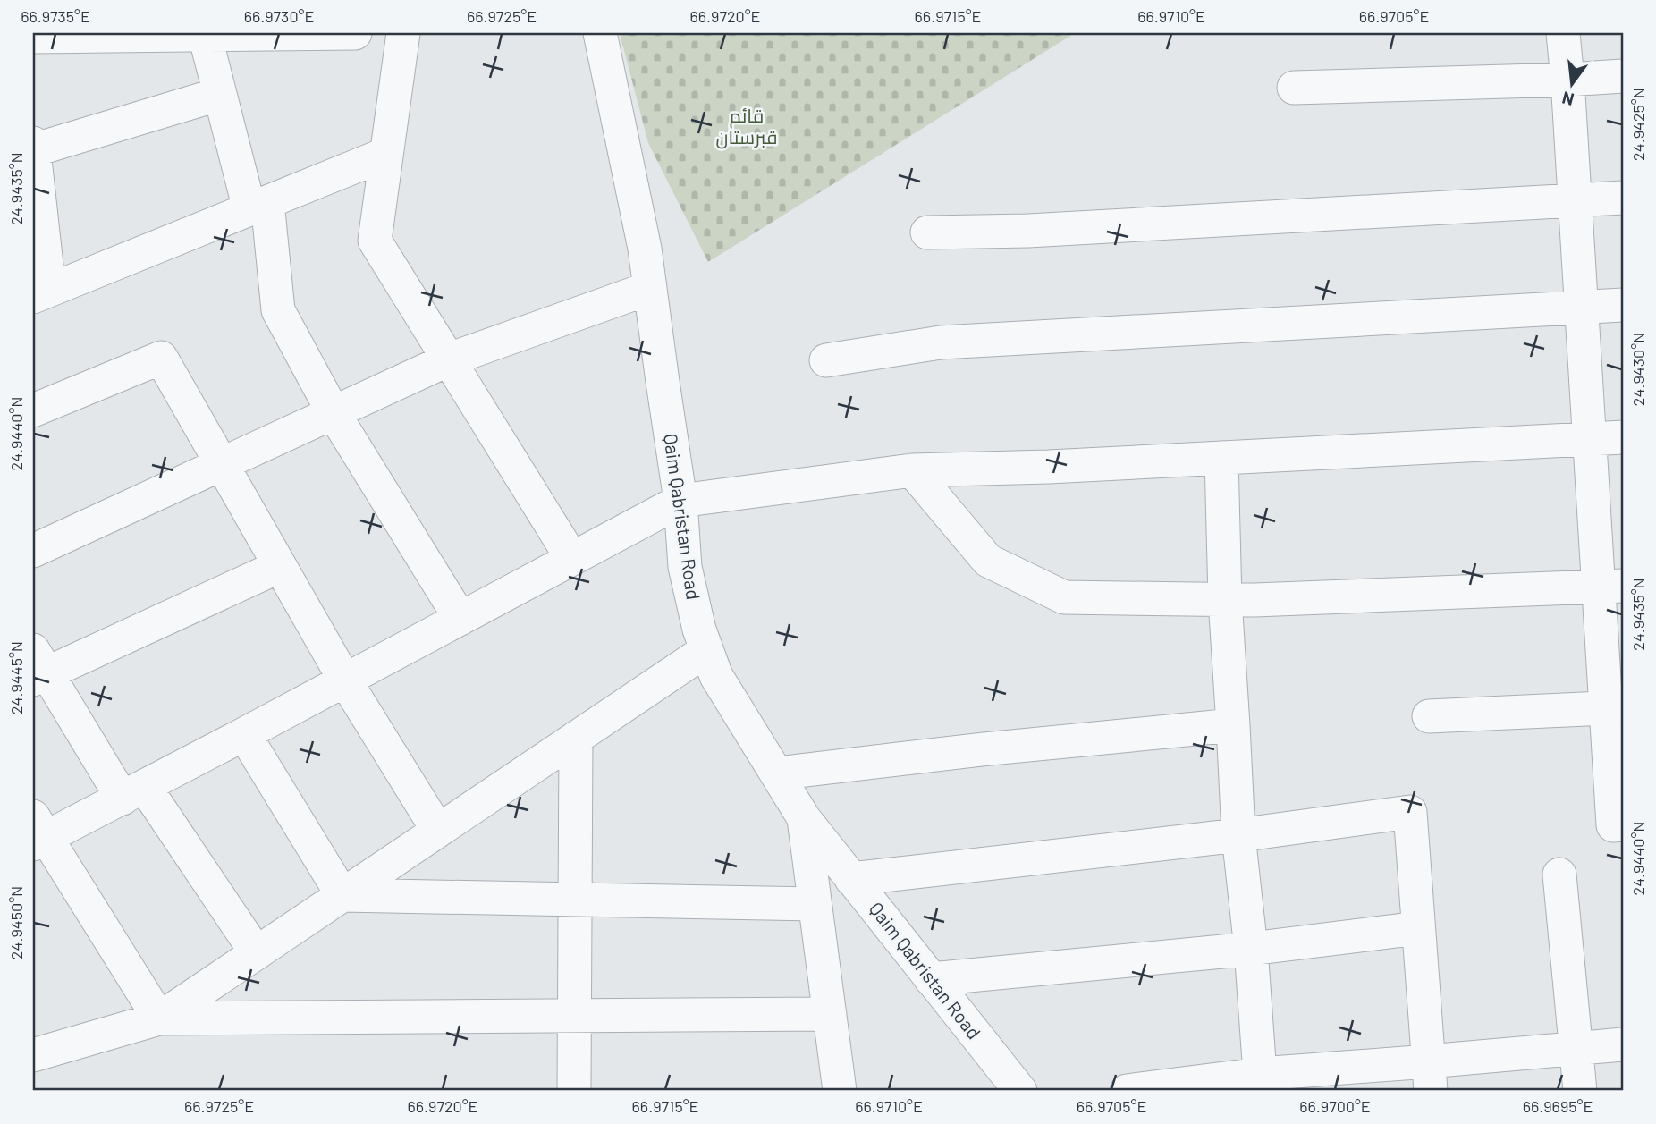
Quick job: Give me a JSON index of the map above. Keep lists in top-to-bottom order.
{
  "streets": {
    "street": ["Qaim Qabristan Road"]
  },
  "parks": ["قائم قبرستان"],
  "north": "bottom",
  "coordinates": [
    "66.9735°E",
    "66.9730°E",
    "66.9725°E",
    "66.9720°E",
    "66.9715°E",
    "66.9710°E",
    "66.9705°E",
    "24.9425°N",
    "24.9435°N",
    "24.9430°N",
    "24.9440°N",
    "24.9445°N",
    "24.9450°N",
    "66.9700°E",
    "66.9695°E"
  ]
}
